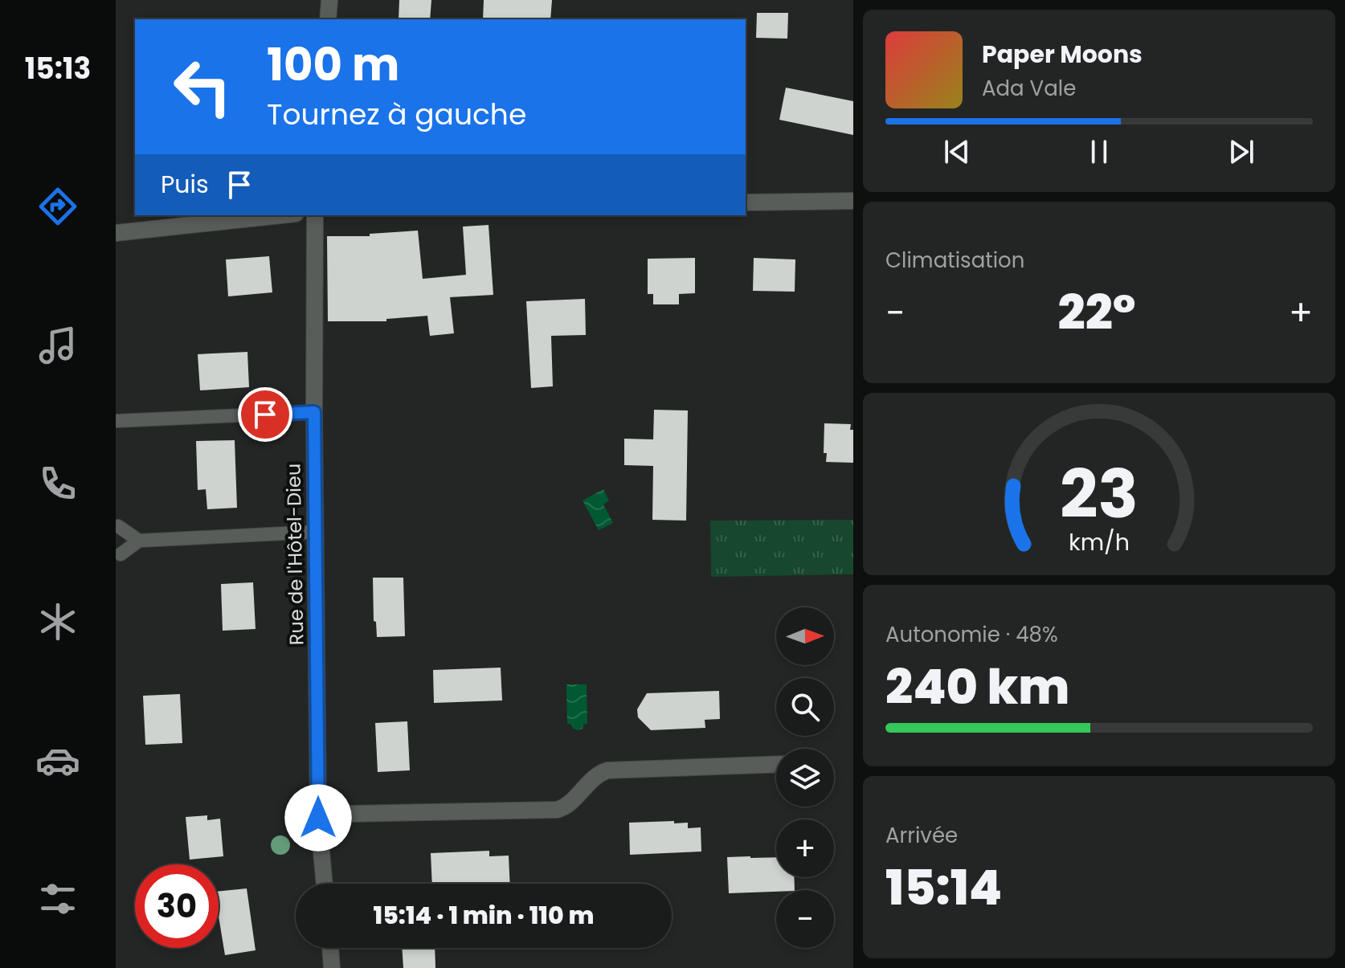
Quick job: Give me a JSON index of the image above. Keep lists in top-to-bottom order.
{
  "streets": {
    "street": ["Rue de l'Hôtel-Dieu"]
  },
  "north": "right",
  "page": {
    "tabs": "15:13",
    "turn": ["100 m", "Tournez à gauche"],
    "song": ["Paper Moons", "Ada Vale"],
    "then": "Puis",
    "tile": [
      "Climatisation",
      ["Autonomie · 48%", "240 km"],
      ["Arrivée", "15:14"]
    ],
    "heat": ["−", "22°", "+"],
    "map_buttons": ["+", "−"],
    "limit": "30",
    "trip": "15:14 · 1 min · 110 m",
    "gauge": ["23", "km/h"]
  }
}
